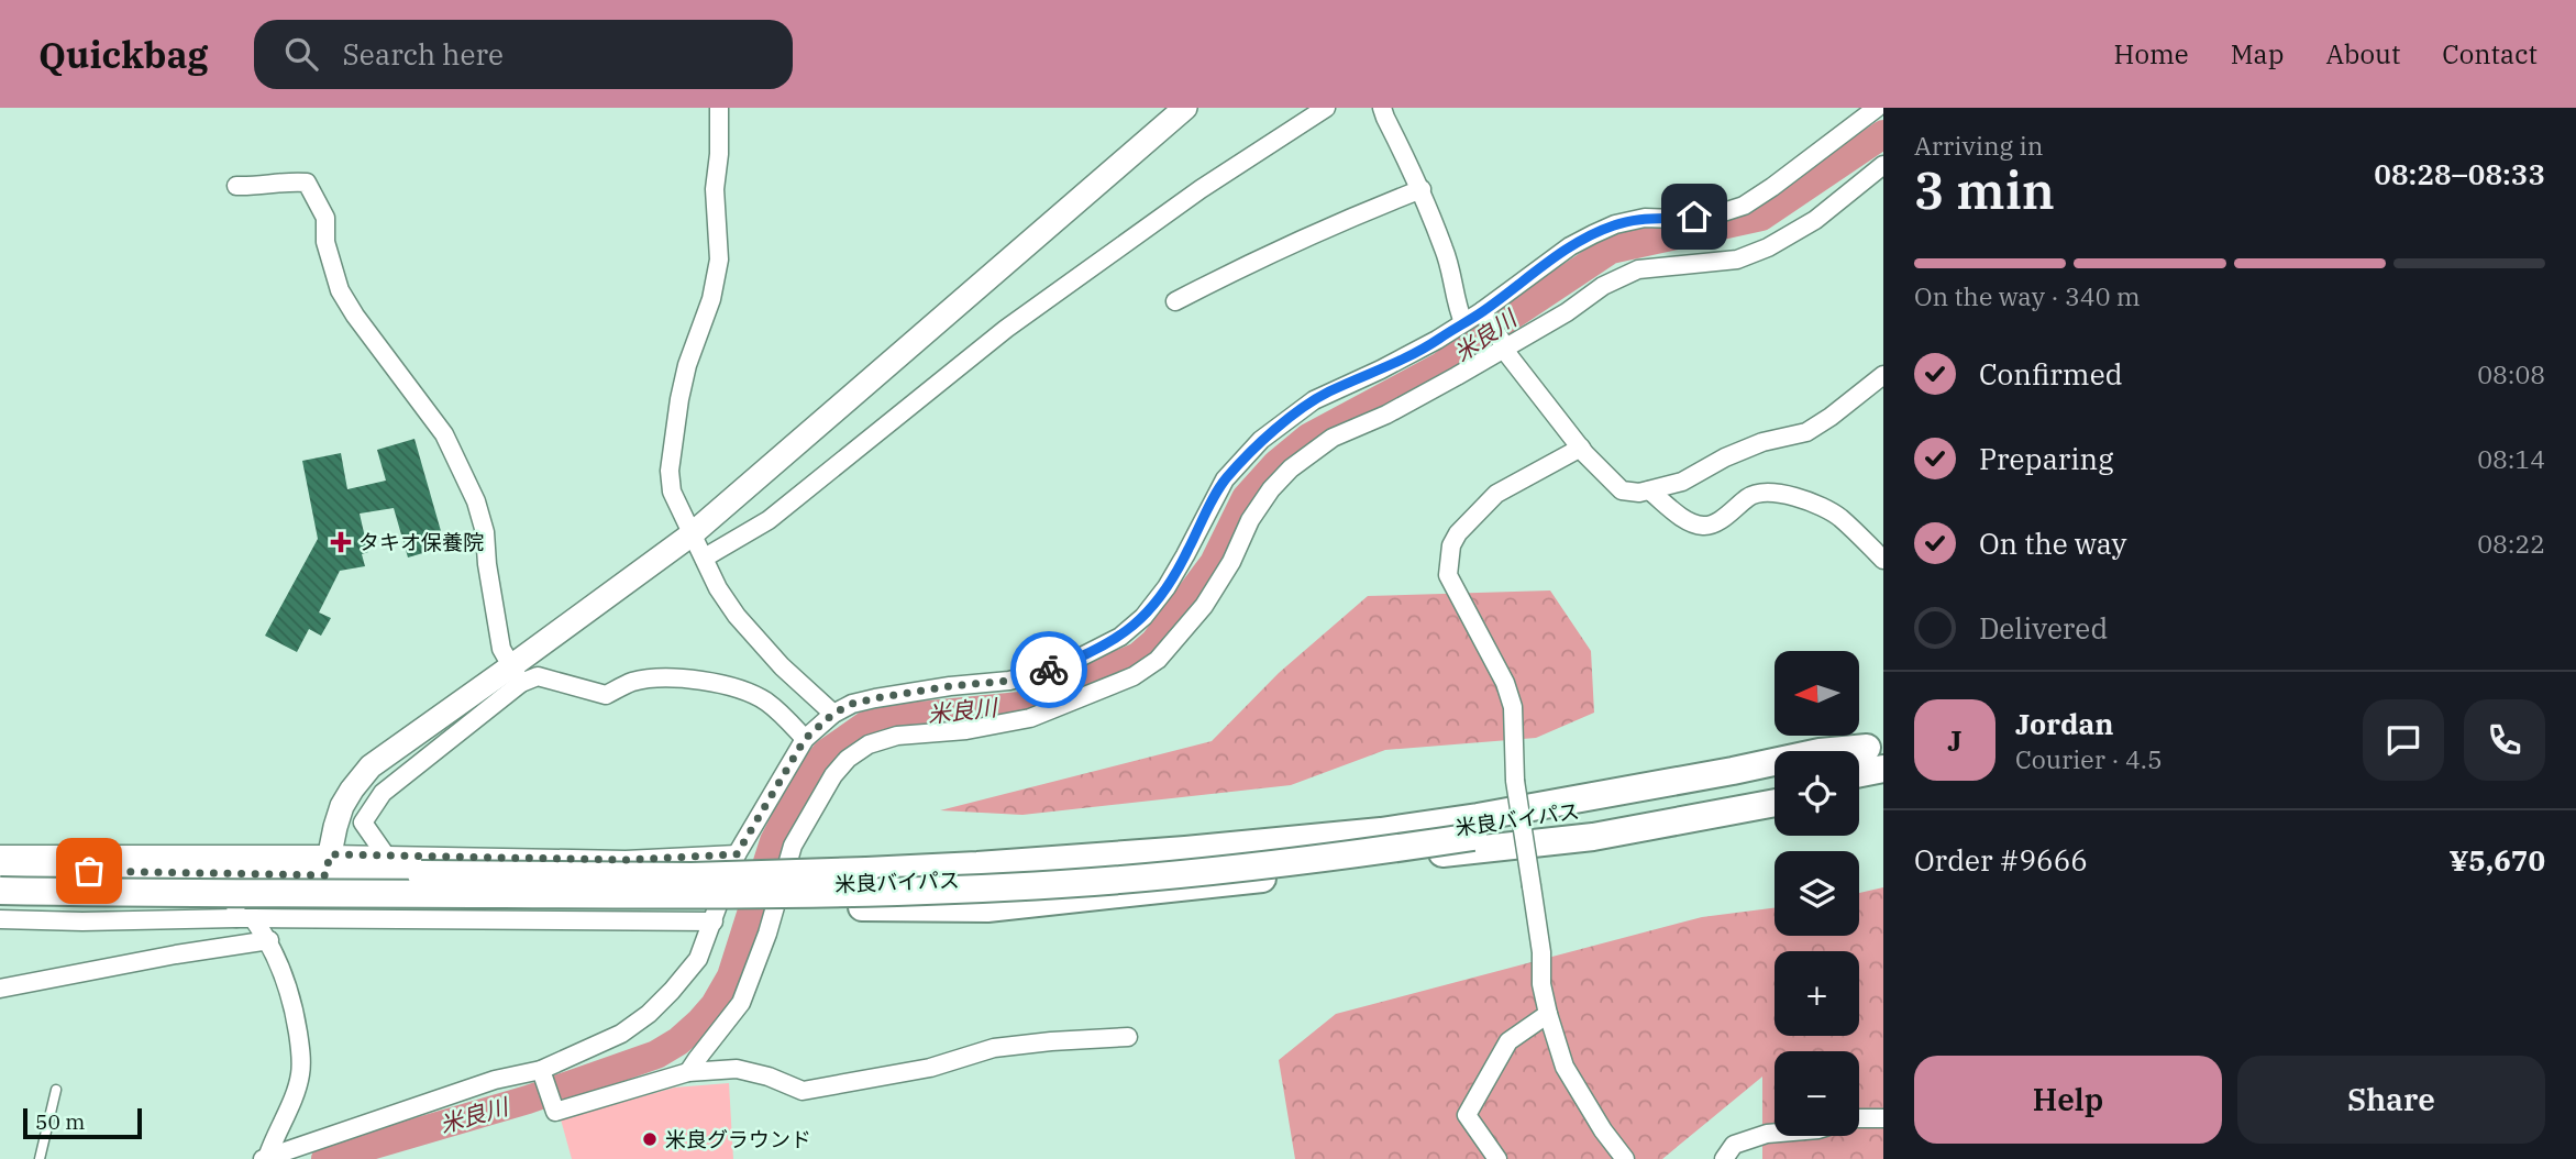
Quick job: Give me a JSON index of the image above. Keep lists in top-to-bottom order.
{
  "streets": {
    "main road": ["米良バイパス"]
  },
  "water": ["米良川"],
  "places": {
    "health": ["タキオ保養院"],
    "other": ["米良グラウンド"]
  },
  "scale_bar": "50 m",
  "north": "left",
  "page": {
    "header": "Quickbag",
    "search": "Search here",
    "nav": [
      "Home",
      "Map",
      "About",
      "Contact"
    ],
    "heading": ["3 min", "Arriving in", "08:28–08:33"],
    "panel": [
      "Jordan",
      "Courier · 4.5",
      "Order #9666",
      "¥5,670"
    ],
    "bar": "On the way · 340 m",
    "list": [
      ["Confirmed", "08:08"],
      ["Preparing", "08:14"],
      ["On the way", "08:22"],
      "Delivered"
    ],
    "map_buttons": ["+", "−"],
    "round": "J",
    "buttons": ["Help", "Share"],
    "scale": "50 m"
  }
}
